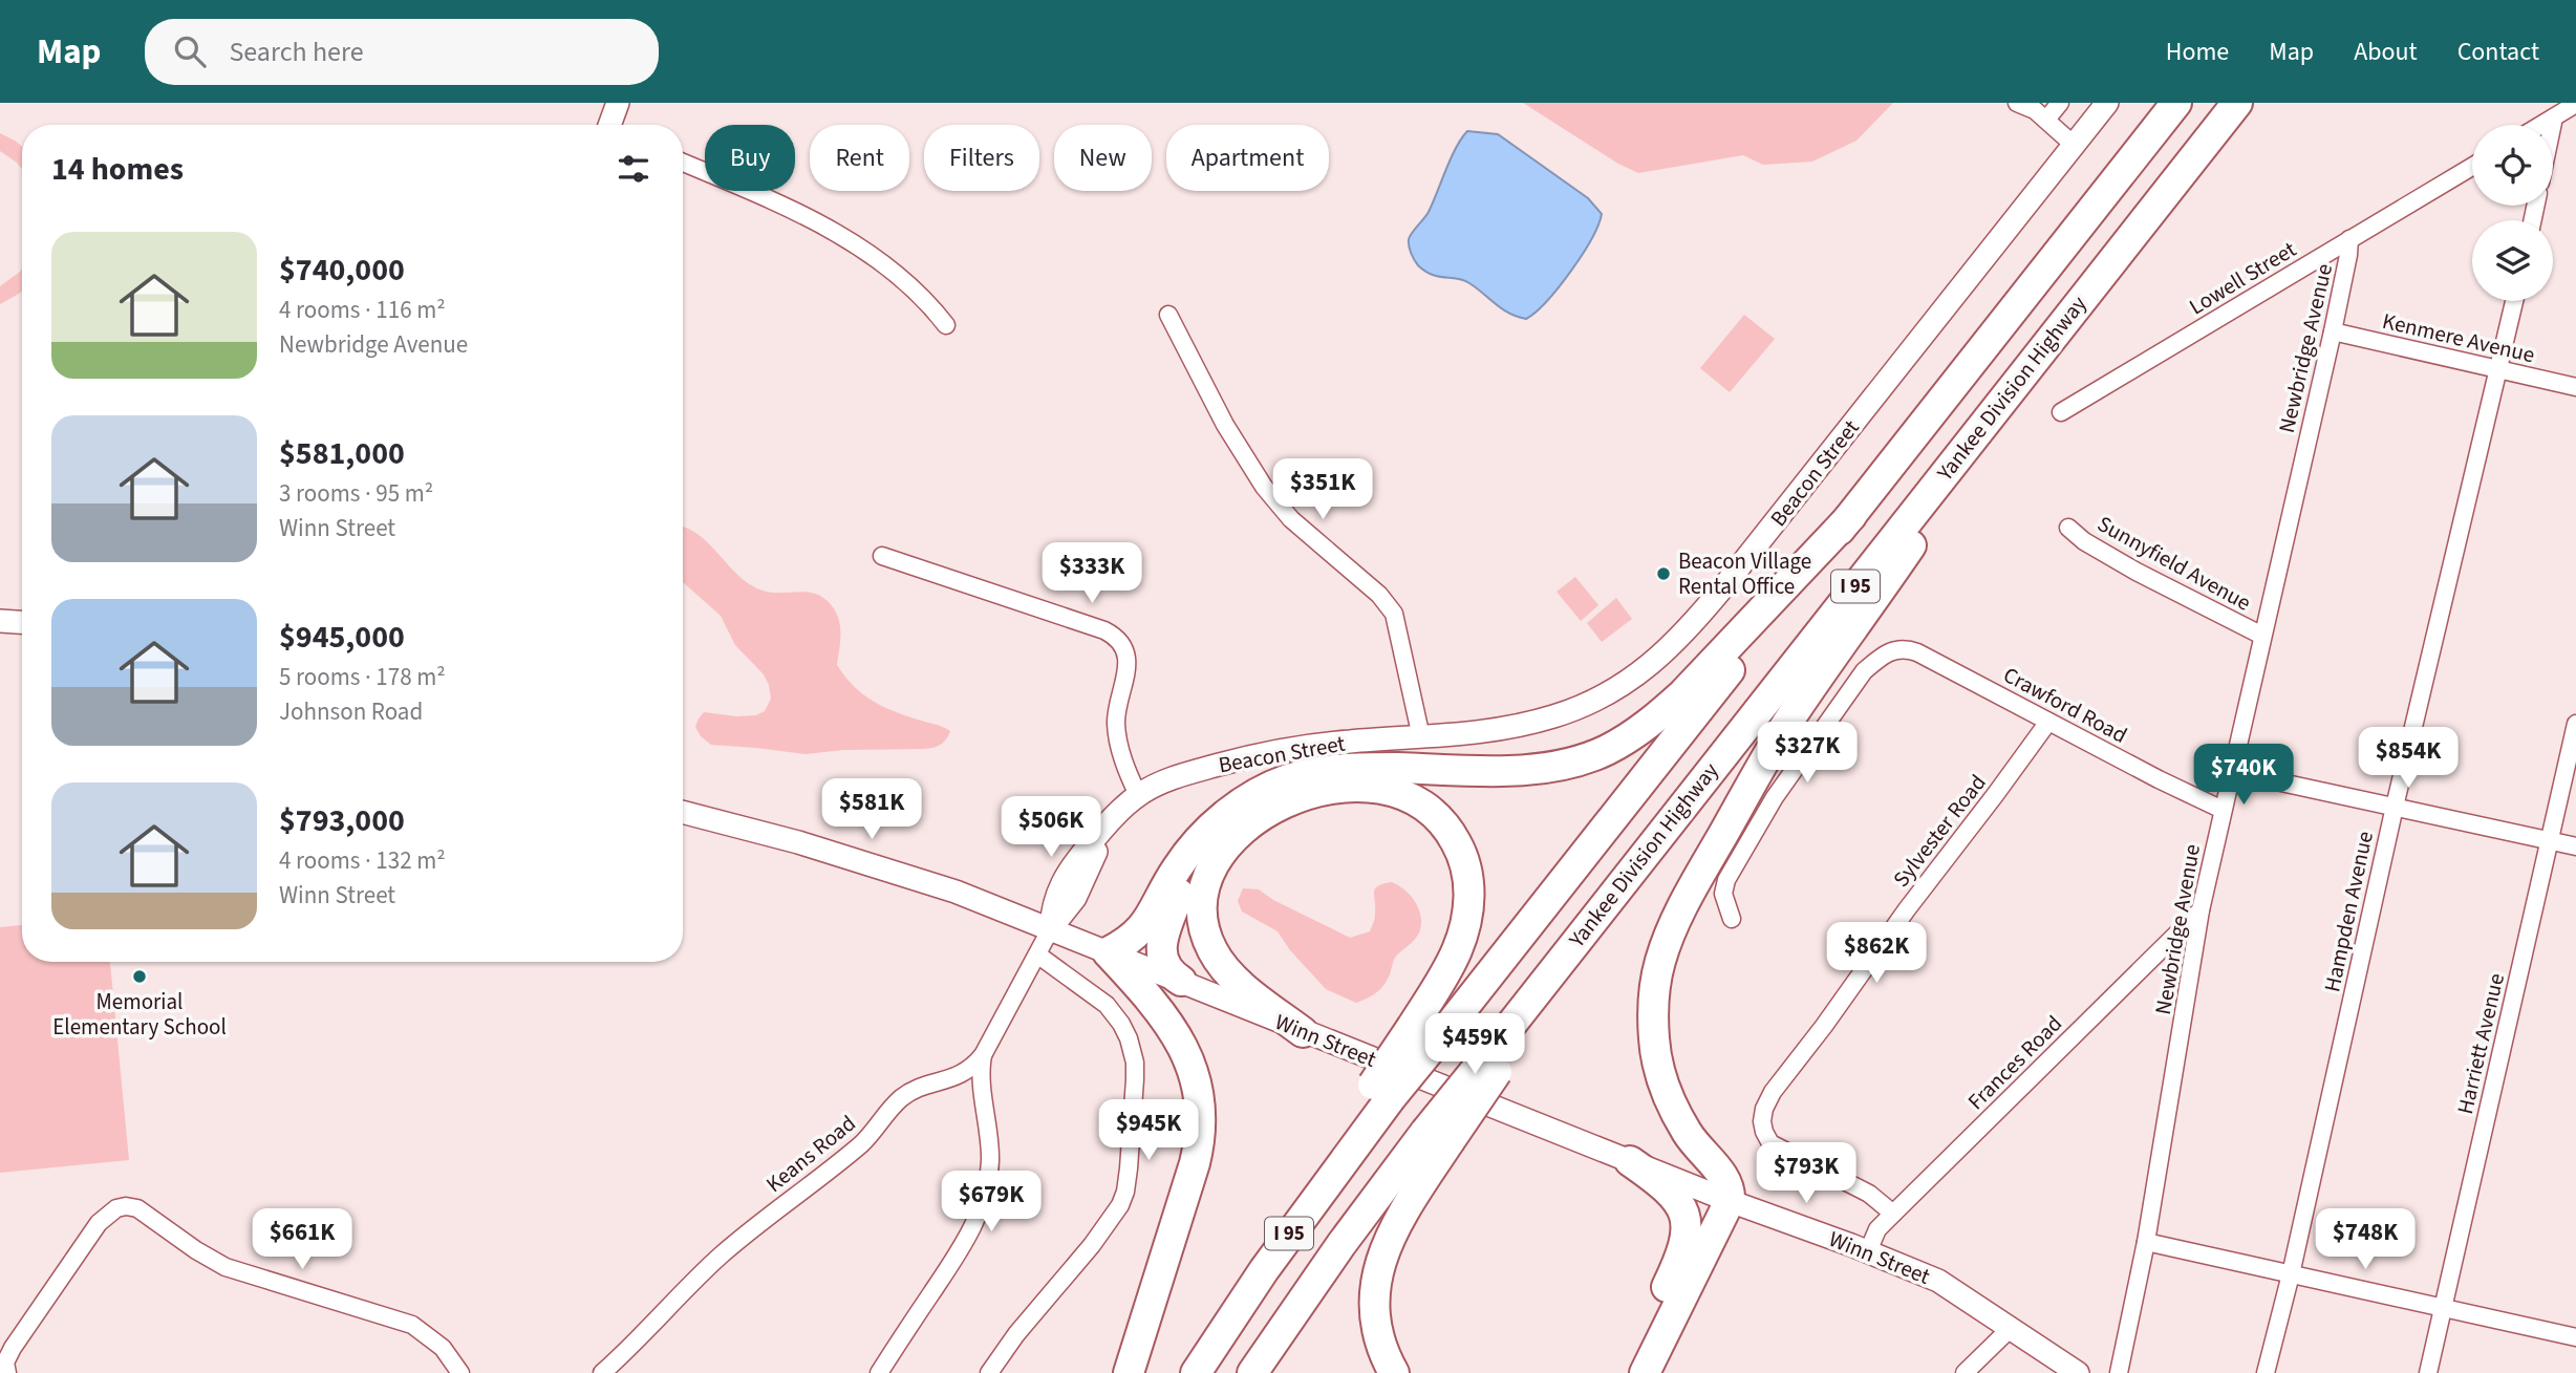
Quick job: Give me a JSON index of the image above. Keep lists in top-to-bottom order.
{
  "streets": {
    "highway": ["Yankee Division Highway", "I 95"],
    "main road": ["Beacon Street", "Winn Street"],
    "street": [
      "Lowell Street",
      "Kenmere Avenue",
      "Newbridge Avenue",
      "Sunnyfield Avenue",
      "Crawford Road",
      "Sylvester Road",
      "Hampden Avenue",
      "Harriett Avenue",
      "Frances Road",
      "Keans Road"
    ]
  },
  "crossings": [
    ["Lowell Street", "Newbridge Avenue"],
    ["Kenmere Avenue", "Newbridge Avenue"],
    ["Kenmere Avenue", "Hampden Avenue"],
    ["Newbridge Avenue", "Sunnyfield Avenue"],
    ["Newbridge Avenue", "Crawford Road"],
    ["Newbridge Avenue", "Frances Road"],
    ["Beacon Street", "Winn Street"],
    ["Beacon Street", "Keans Road"],
    ["Crawford Road", "Sylvester Road"],
    ["Sylvester Road", "Frances Road"],
    ["Winn Street", "Frances Road"],
    ["Winn Street", "Keans Road"]
  ],
  "places": ["Beacon Village Rental Office", "Memorial Elementary School"],
  "page": {
    "header": "Map",
    "search": "Search here",
    "nav": [
      "Home",
      "Map",
      "About",
      "Contact"
    ],
    "chip": [
      "Buy",
      "Rent",
      "Filters",
      "New",
      "Apartment"
    ],
    "heading": "14 homes",
    "list": [
      {
        "name": "$740,000",
        "note": "4 rooms · 116 m² · Newbridge Avenue"
      },
      {
        "name": "$581,000",
        "note": "3 rooms · 95 m² · Winn Street"
      },
      {
        "name": "$945,000",
        "note": "5 rooms · 178 m² · Johnson Road"
      },
      {
        "name": "$793,000",
        "note": "4 rooms · 132 m² · Winn Street"
      }
    ],
    "price": [
      "$351K",
      "$333K",
      "$327K",
      "$854K",
      "$740K",
      "$581K",
      "$506K",
      "$862K",
      "$459K",
      "$945K",
      "$793K",
      "$679K",
      "$661K",
      "$748K"
    ]
  }
}
